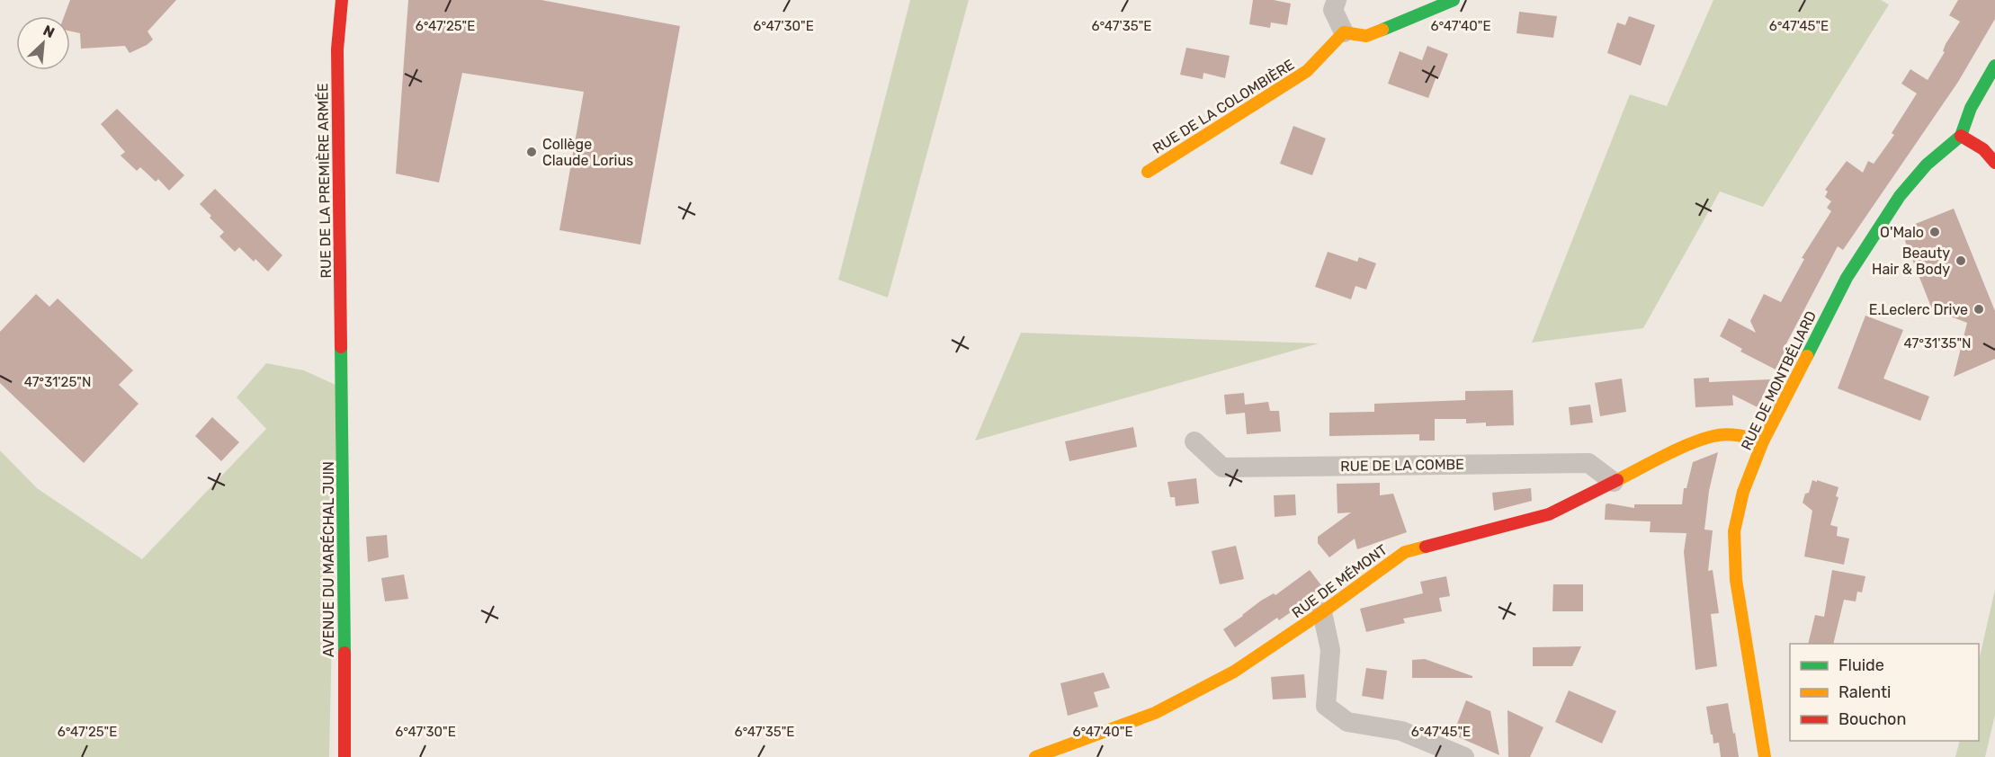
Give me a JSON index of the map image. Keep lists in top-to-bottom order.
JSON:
{
  "streets": {
    "street": [
      "RUE DE LA COLOMBIÈRE",
      "RUE DE LA PREMIÈRE ARMÉE",
      "RUE DE MONTBÉLIARD",
      "RUE DE LA COMBE",
      "AVENUE DU MARÉCHAL JUIN",
      "RUE DE MÉMONT"
    ]
  },
  "crossings": [
    ["RUE DE LA PREMIÈRE ARMÉE", "AVENUE DU MARÉCHAL JUIN"],
    ["RUE DE MONTBÉLIARD", "RUE DE MÉMONT"],
    ["RUE DE LA COMBE", "RUE DE MÉMONT"]
  ],
  "places": [
    "Collège Claude Lorius",
    "O'Malo",
    "Beauty Hair & Body",
    "E.Leclerc Drive"
  ],
  "legend": ["Fluide", "Ralenti", "Bouchon"],
  "north": "top right",
  "coordinates": [
    "6°47'35\"E",
    "6°47'25\"E",
    "6°47'30\"E",
    "6°47'40\"E",
    "6°47'45\"E",
    "47°31'35\"N",
    "47°31'25\"N"
  ]
}
